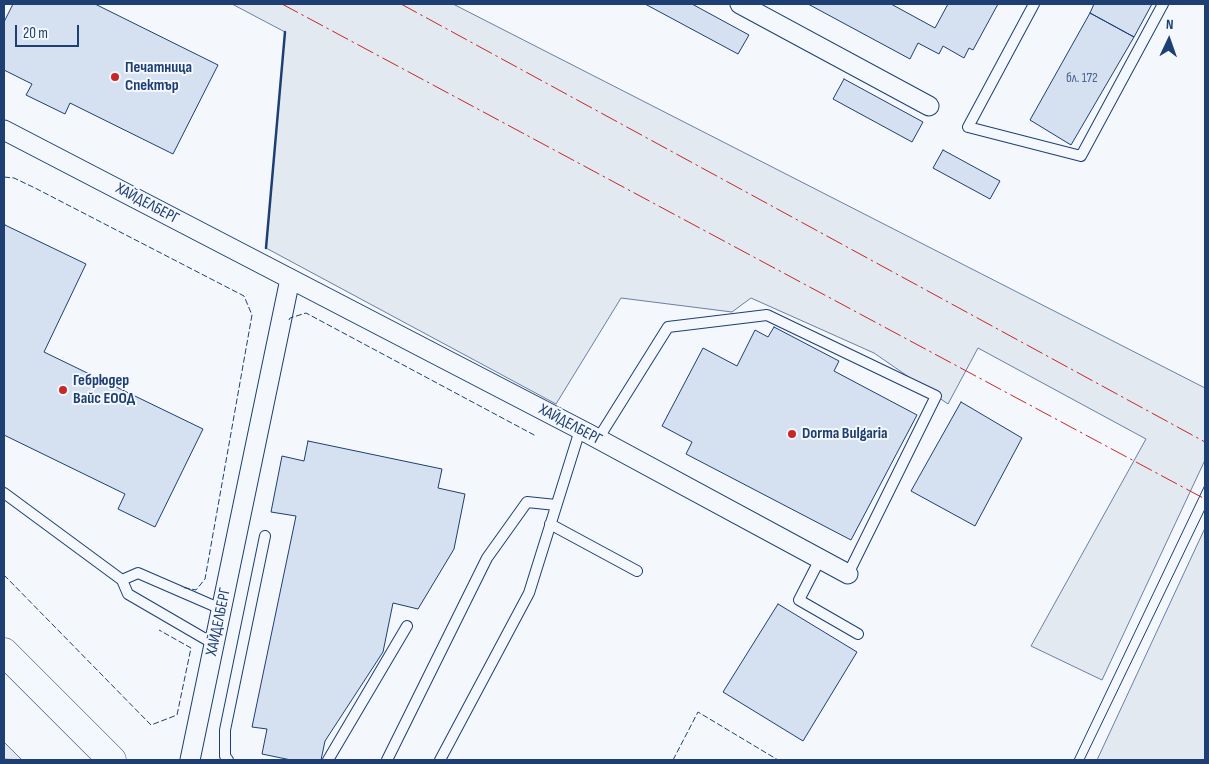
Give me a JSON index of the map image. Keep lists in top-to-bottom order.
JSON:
{
  "streets": {
    "street": ["ХАЙДЕЛБЕРГ"]
  },
  "places": ["Печатница Спектър", "Гебрюдер Вайс ЕООД", "Dorma Bulgaria"],
  "house_numbers": ["бл. 172"],
  "scale_bar": "20 m",
  "north": "top"
}
